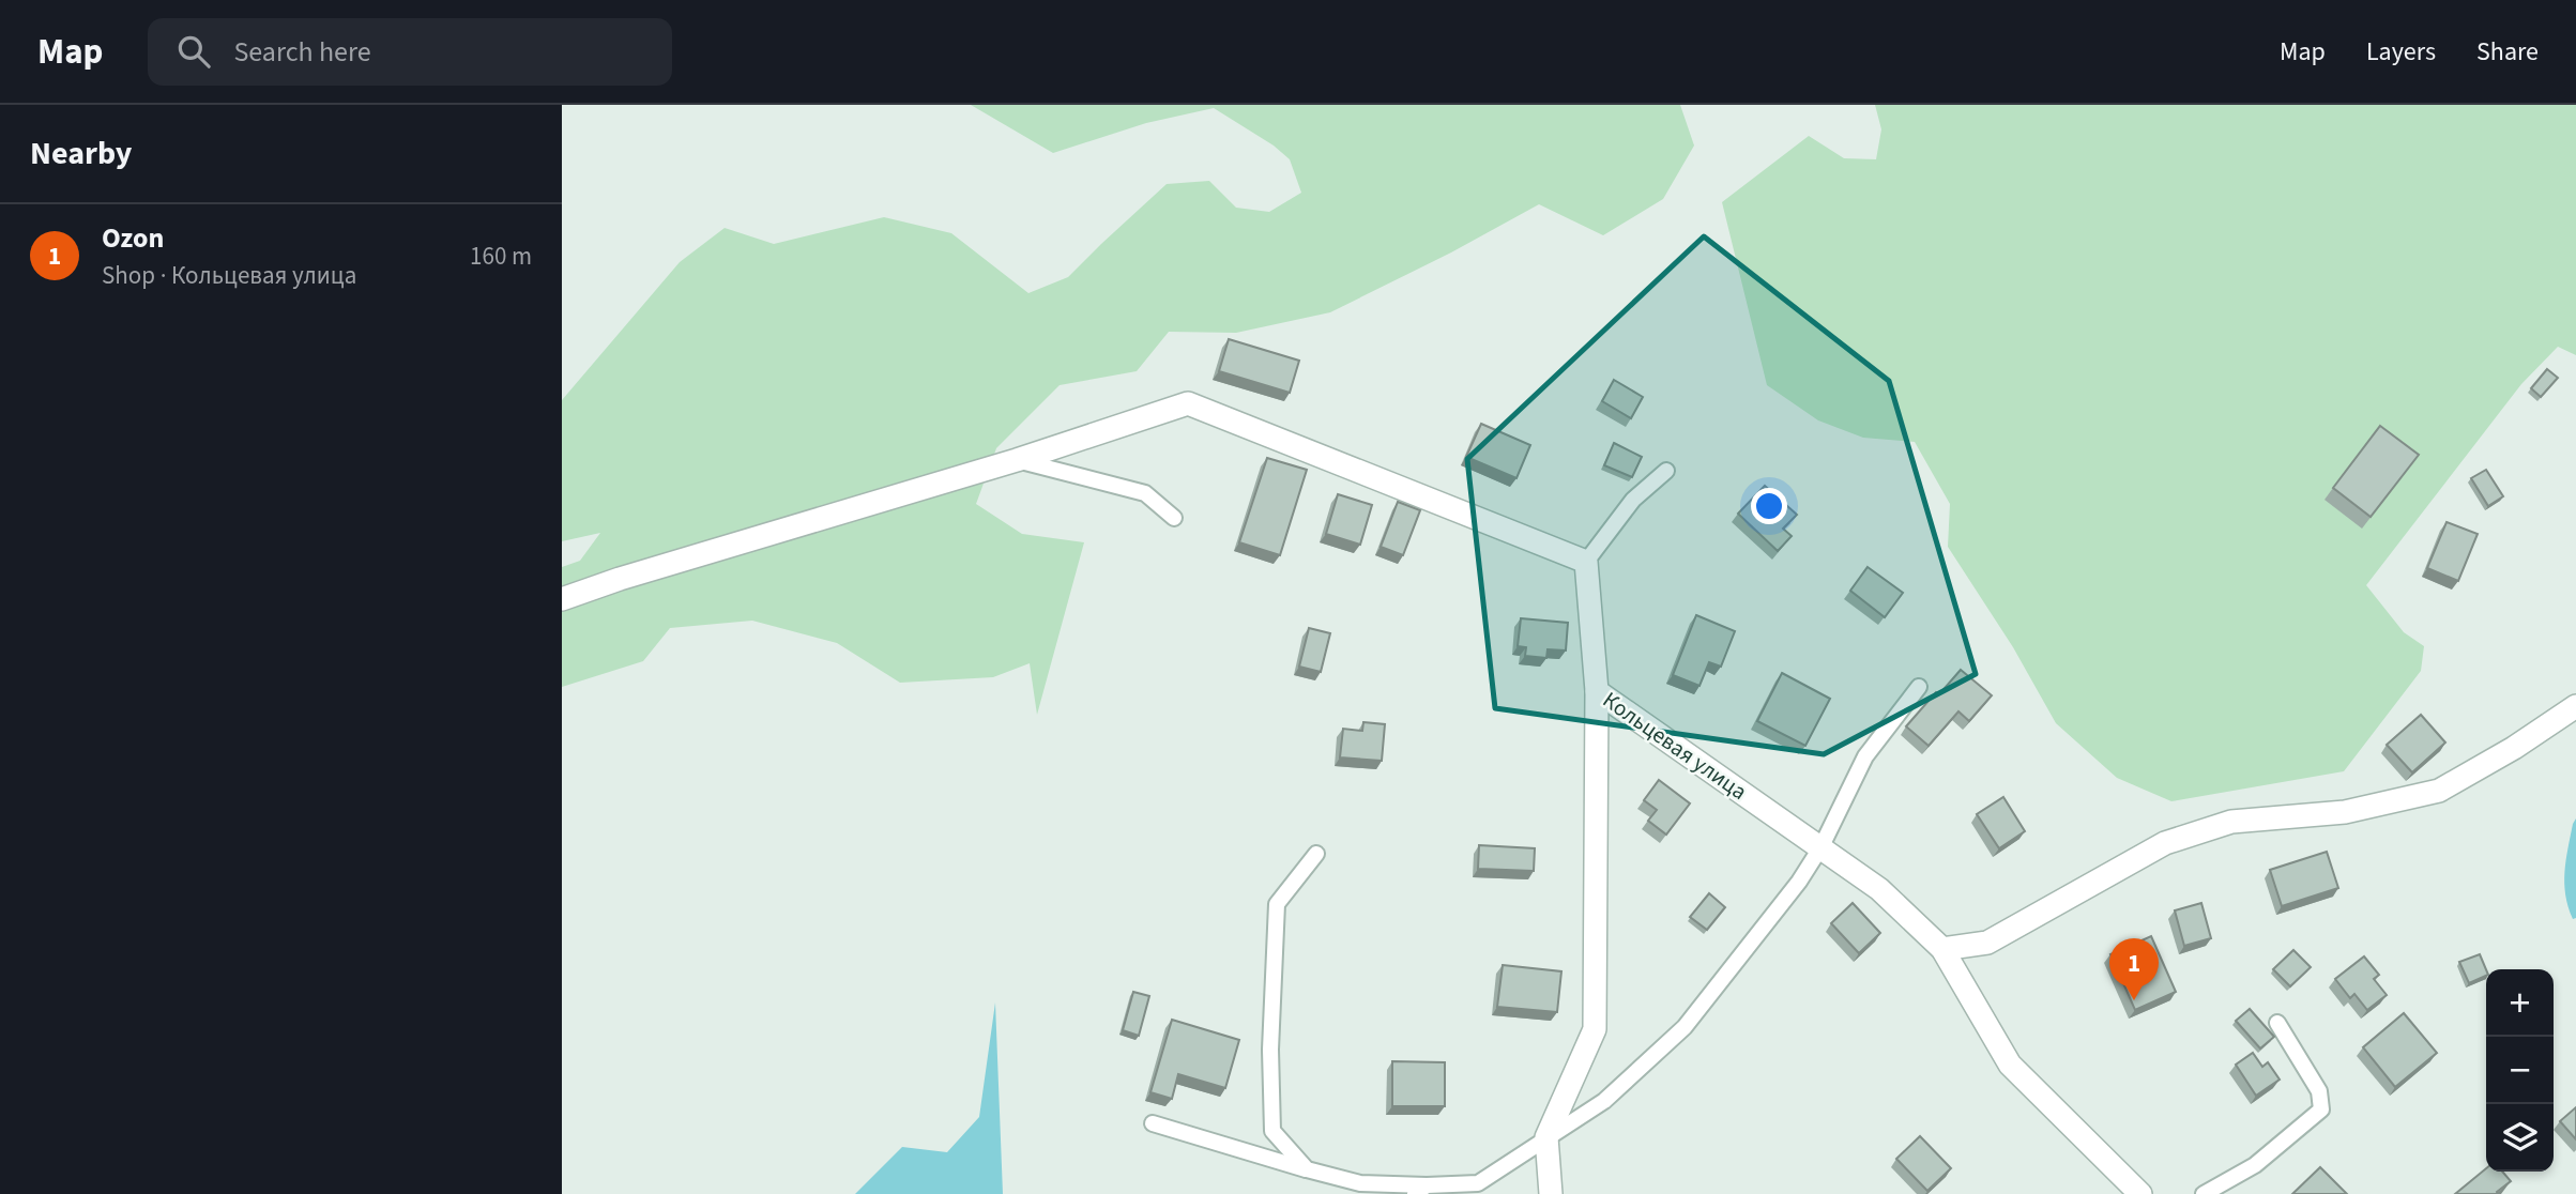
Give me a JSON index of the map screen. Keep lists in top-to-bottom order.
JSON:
{
  "streets": {
    "street": ["Кольцевая улица"]
  },
  "page": {
    "header": "Map",
    "search": "Search here",
    "nav": ["Map", "Layers", "Share"],
    "heading": "Nearby",
    "list": [
      {
        "mark": "1",
        "name": "Ozon",
        "note": "Shop · Кольцевая улица",
        "value": "160 m"
      }
    ],
    "pins": "1",
    "map_buttons": ["+", "−"]
  }
}
